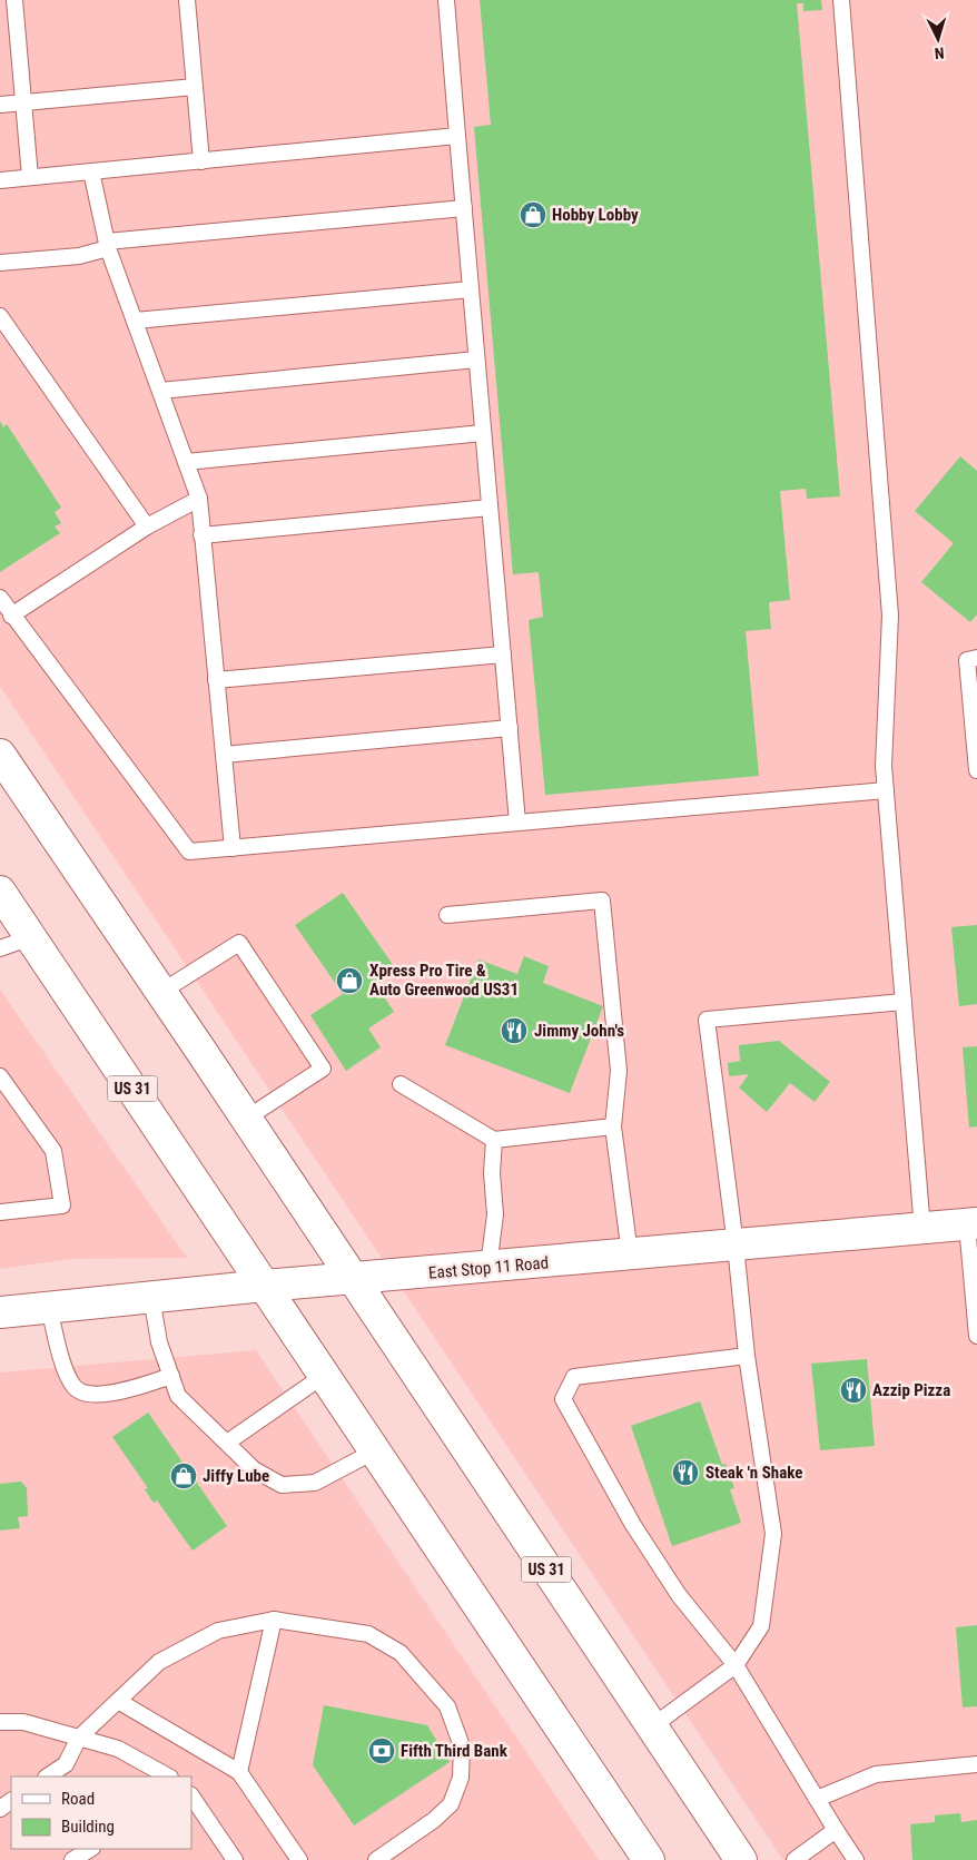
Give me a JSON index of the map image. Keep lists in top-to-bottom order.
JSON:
{
  "streets": {
    "main road": ["US 31", "East Stop 11 Road"]
  },
  "crossings": [
    ["US 31", "East Stop 11 Road"]
  ],
  "places": {
    "shop": ["Hobby Lobby", "Xpress Pro Tire & Auto Greenwood US31", "Jiffy Lube"],
    "restaurant": ["Jimmy John's", "Azzip Pizza", "Steak 'n Shake"],
    "bank": ["Fifth Third Bank"]
  },
  "legend": ["Road", "Building"],
  "north": "bottom"
}
